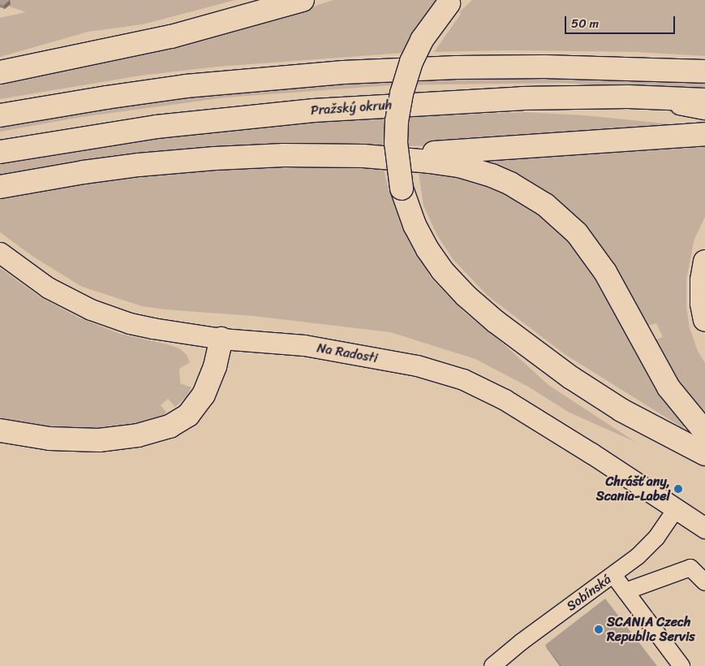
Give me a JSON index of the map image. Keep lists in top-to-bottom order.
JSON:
{
  "streets": {
    "highway": ["Pražský okruh"],
    "main road": ["Na Radosti"],
    "street": ["Sobínská"]
  },
  "crossings": [
    ["Na Radosti", "Sobínská"]
  ],
  "places": ["Chrášťany, Scania-Label", "SCANIA Czech Republic Servis"],
  "scale_bar": "50 m"
}
